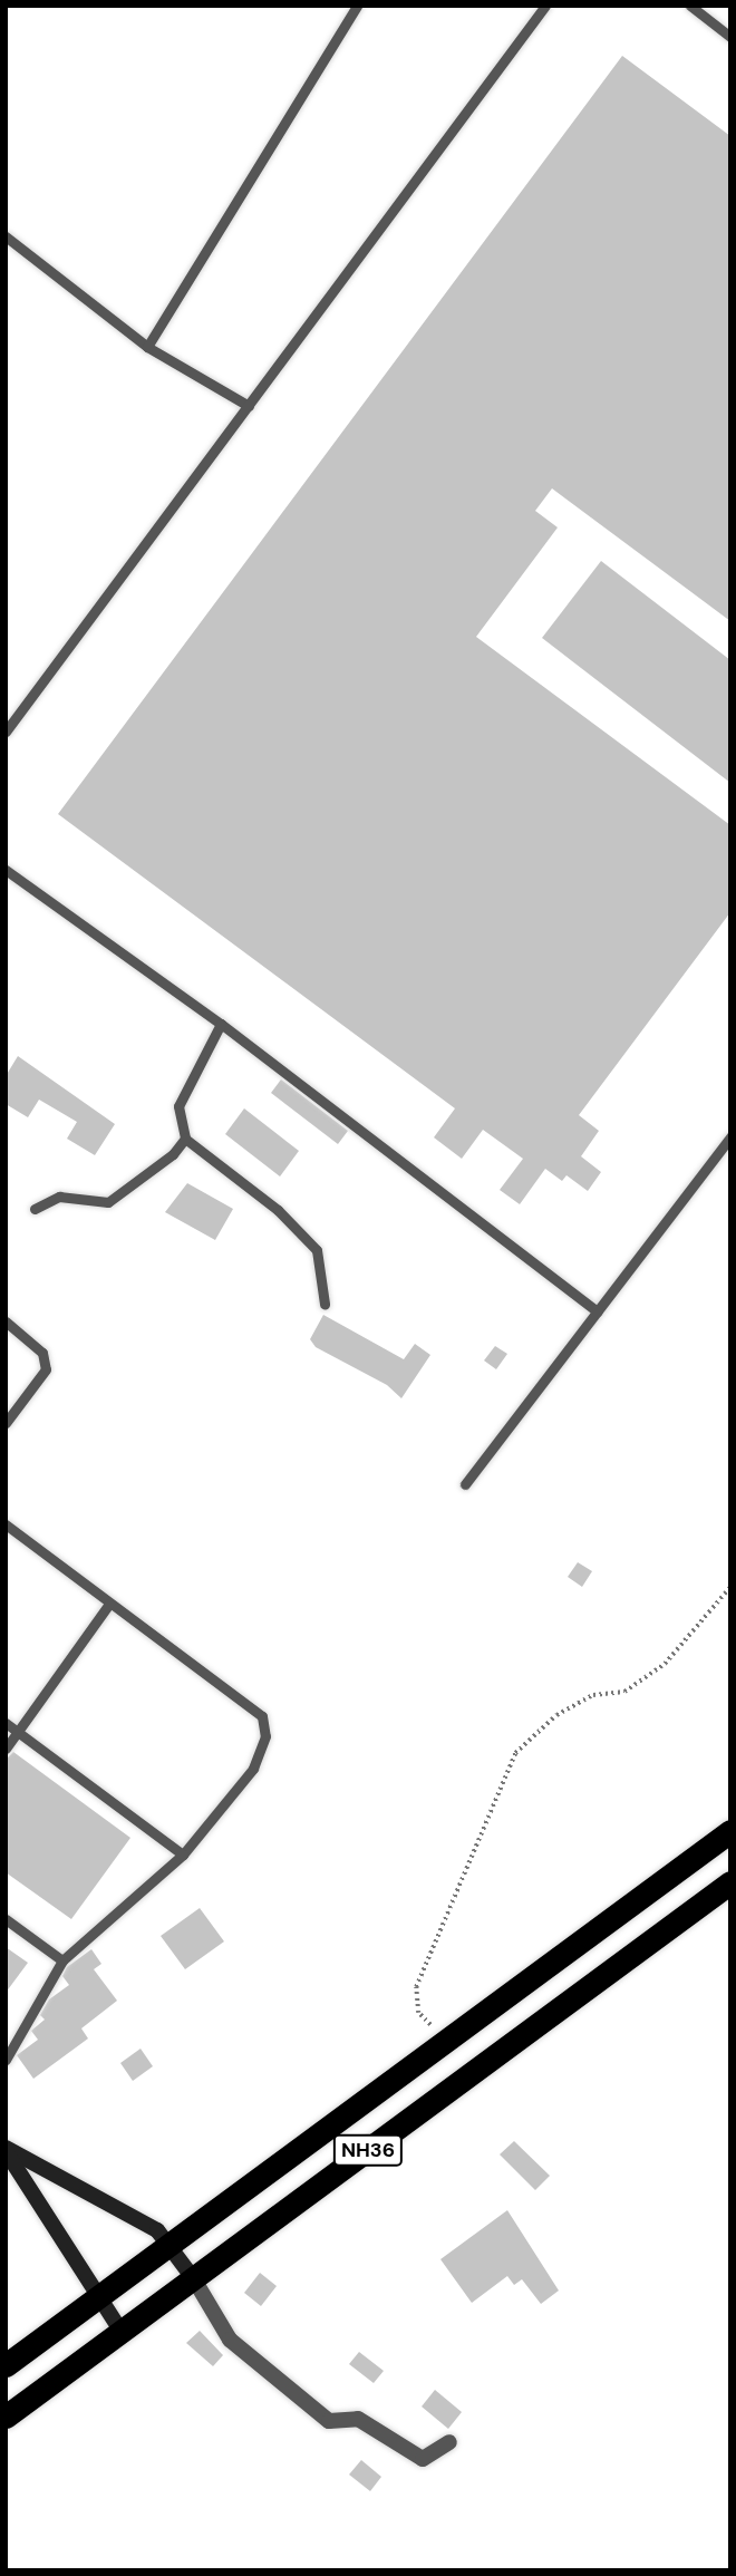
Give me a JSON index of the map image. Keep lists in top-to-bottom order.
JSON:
{
  "streets": {
    "highway": ["NH36"]
  }
}
